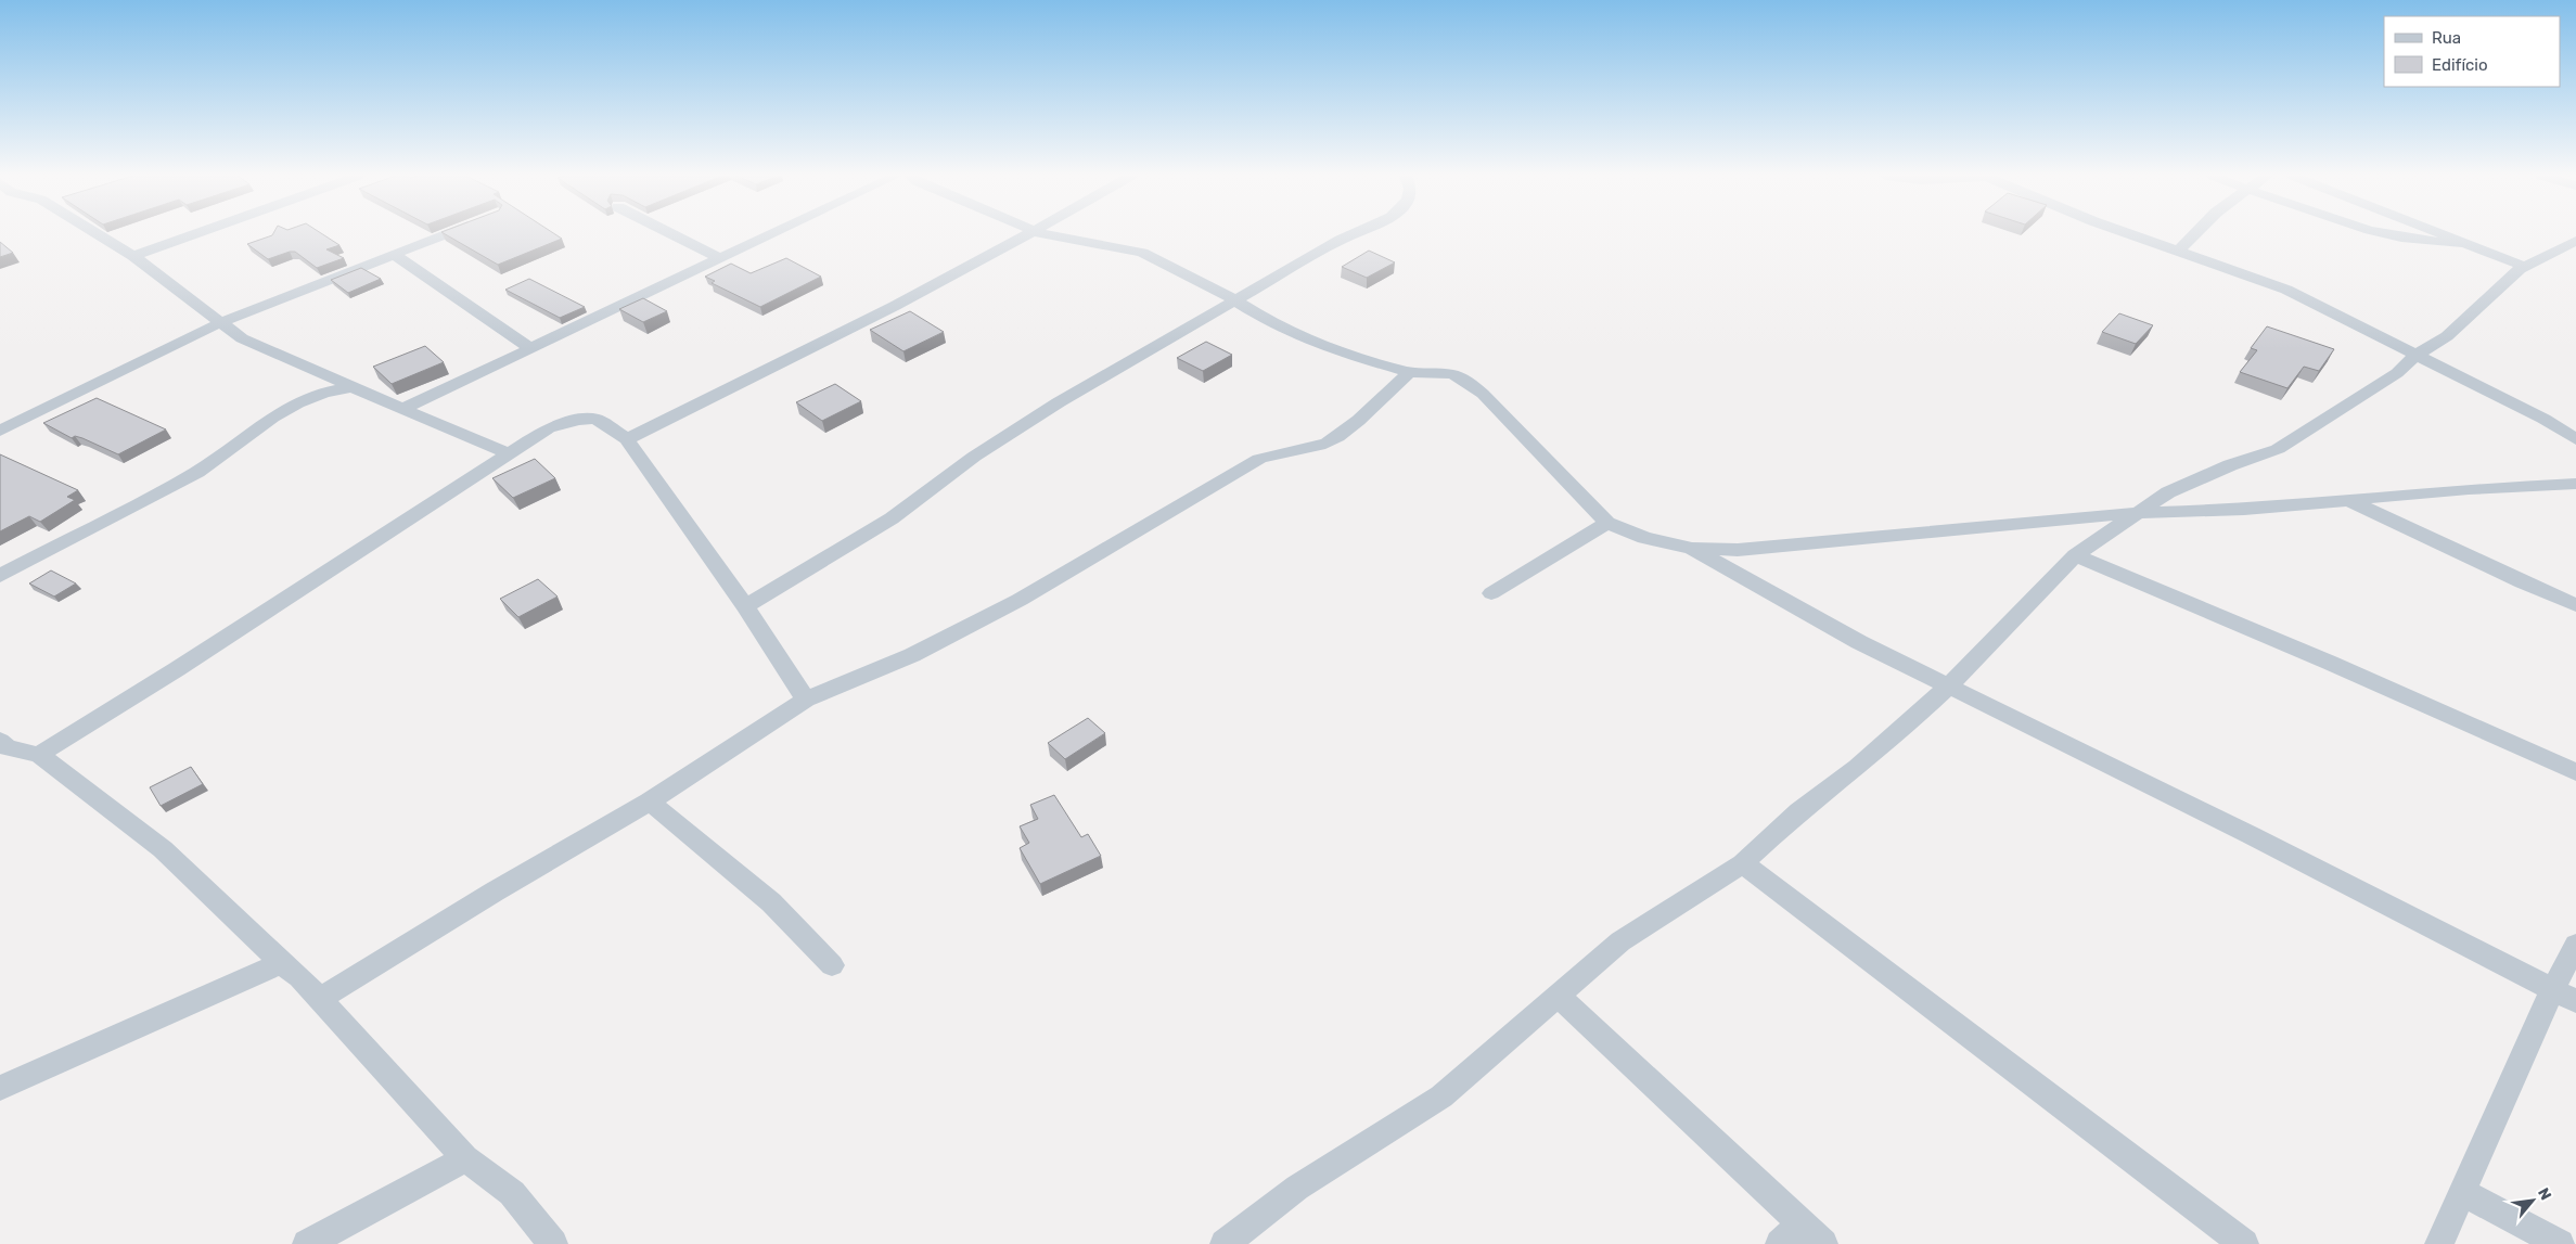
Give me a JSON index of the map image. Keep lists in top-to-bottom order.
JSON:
{
  "legend": ["Rua", "Edifício"],
  "north": "top right"
}
